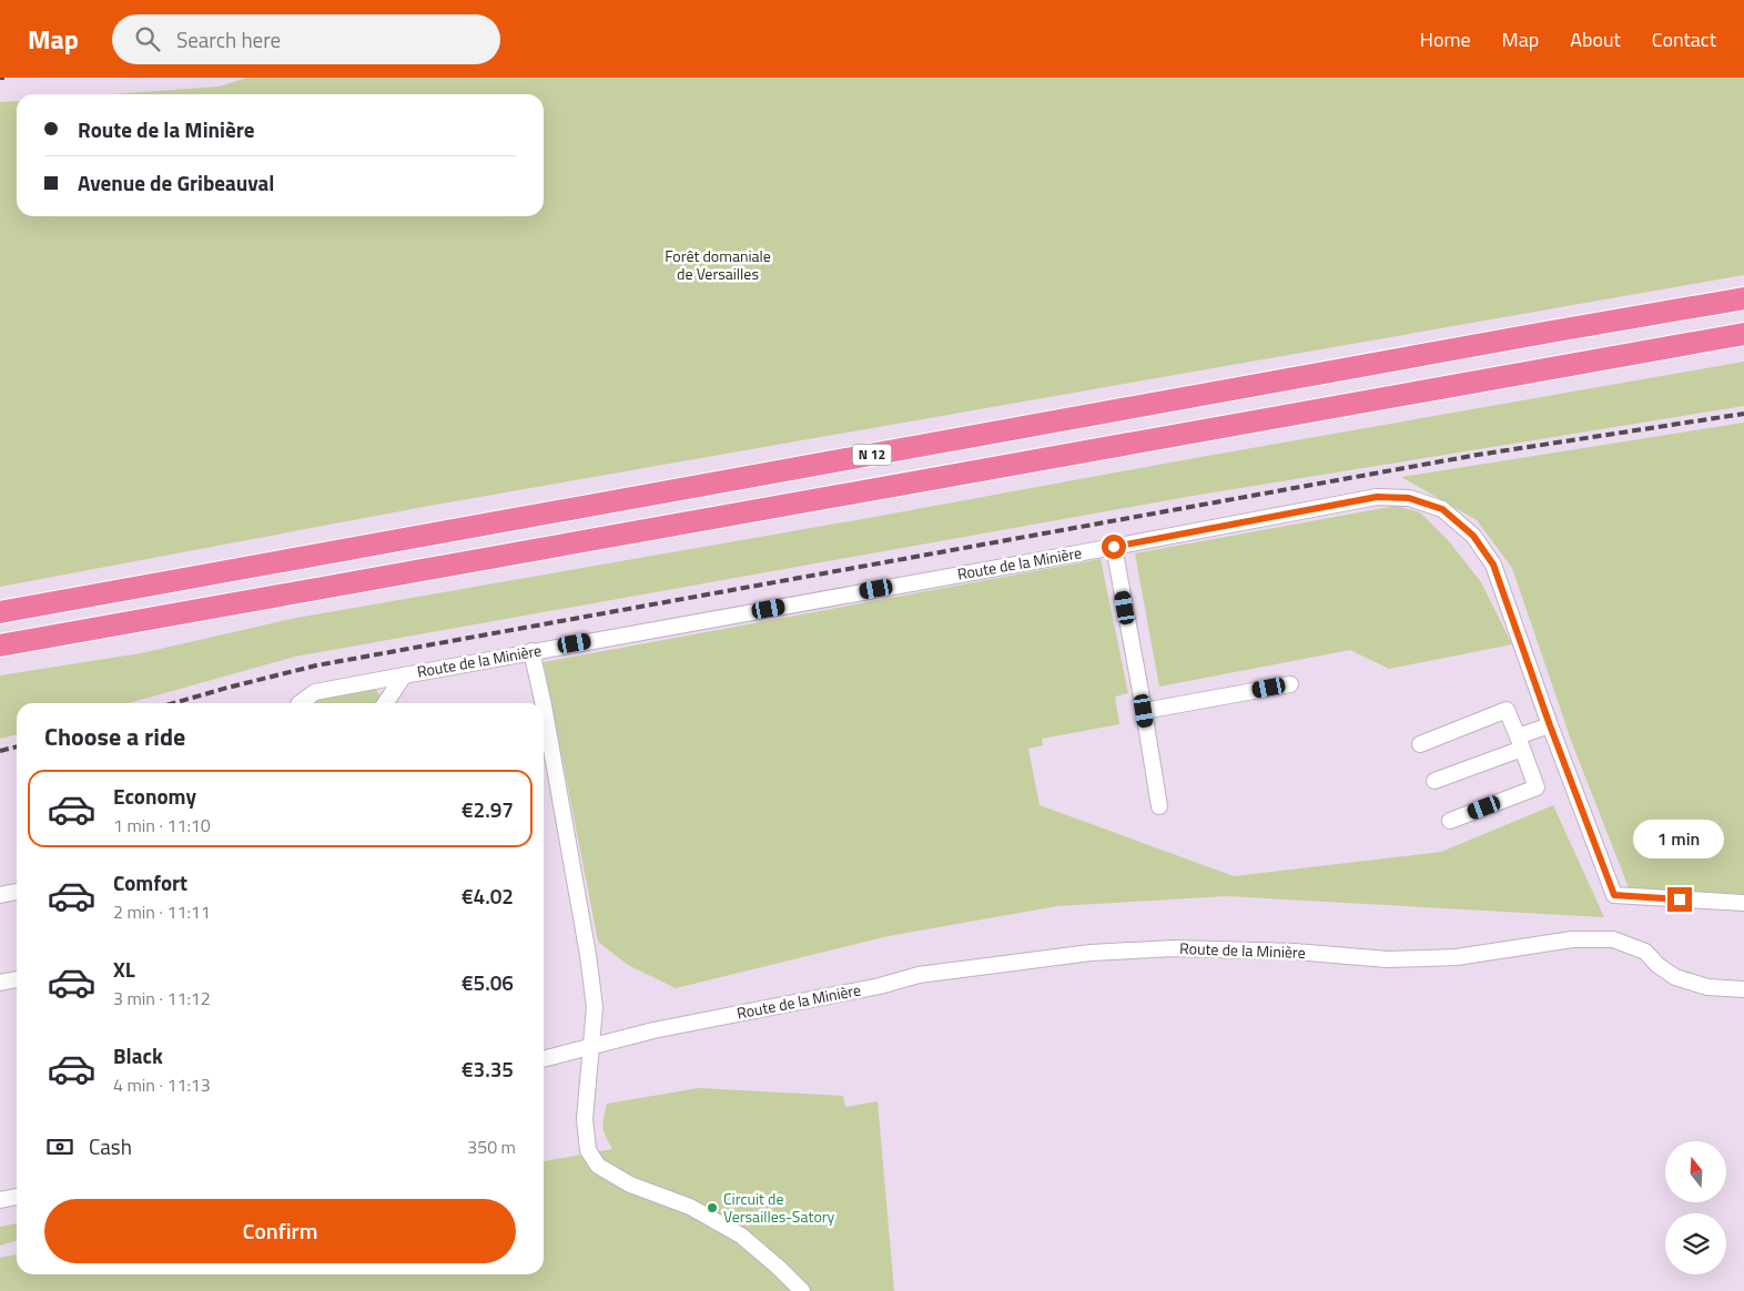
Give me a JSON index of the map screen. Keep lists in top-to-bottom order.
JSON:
{
  "streets": {
    "highway": ["N 12"],
    "lane": ["Route de la Minière"]
  },
  "parks": ["Forêt domaniale de Versailles"],
  "places": ["Circuit de Versailles-Satory"],
  "north": "top",
  "page": {
    "header": "Map",
    "search": "Search here",
    "nav": [
      "Home",
      "Map",
      "About",
      "Contact"
    ],
    "banner": ["Route de la Minière", "Avenue de Gribeauval"],
    "heading": "Choose a ride",
    "list": [
      {
        "name": "Economy",
        "note": "1 min · 11:10",
        "value": "€2.97"
      },
      {
        "name": "Comfort",
        "note": "2 min · 11:11",
        "value": "€4.02"
      },
      {
        "name": "XL",
        "note": "3 min · 11:12",
        "value": "€5.06"
      },
      {
        "name": "Black",
        "note": "4 min · 11:13",
        "value": "€3.35"
      }
    ],
    "bubble": "1 min",
    "pay": ["Cash", "350 m"],
    "buttons": "Confirm"
  }
}
